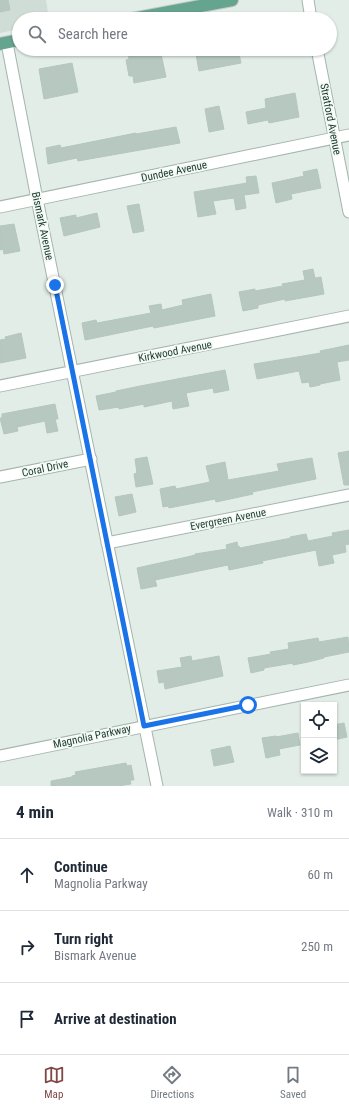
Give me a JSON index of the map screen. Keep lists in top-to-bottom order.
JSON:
{
  "streets": {
    "street": [
      "Stratford Avenue",
      "Dundee Avenue",
      "Bismark Avenue",
      "Kirkwood Avenue",
      "Coral Drive",
      "Evergreen Avenue",
      "Magnolia Parkway"
    ]
  },
  "crossings": [
    ["Stratford Avenue", "Dundee Avenue"],
    ["Dundee Avenue", "Bismark Avenue"],
    ["Bismark Avenue", "Kirkwood Avenue"],
    ["Bismark Avenue", "Coral Drive"],
    ["Bismark Avenue", "Evergreen Avenue"],
    ["Bismark Avenue", "Magnolia Parkway"]
  ],
  "page": {
    "search": "Search here",
    "heading": ["4 min", "Walk · 310 m"],
    "list": [
      ["Continue", "Magnolia Parkway", "60 m"],
      ["Turn right", "Bismark Avenue", "250 m"],
      "Arrive at destination"
    ],
    "nav": ["Map", "Directions", "Saved"]
  }
}
